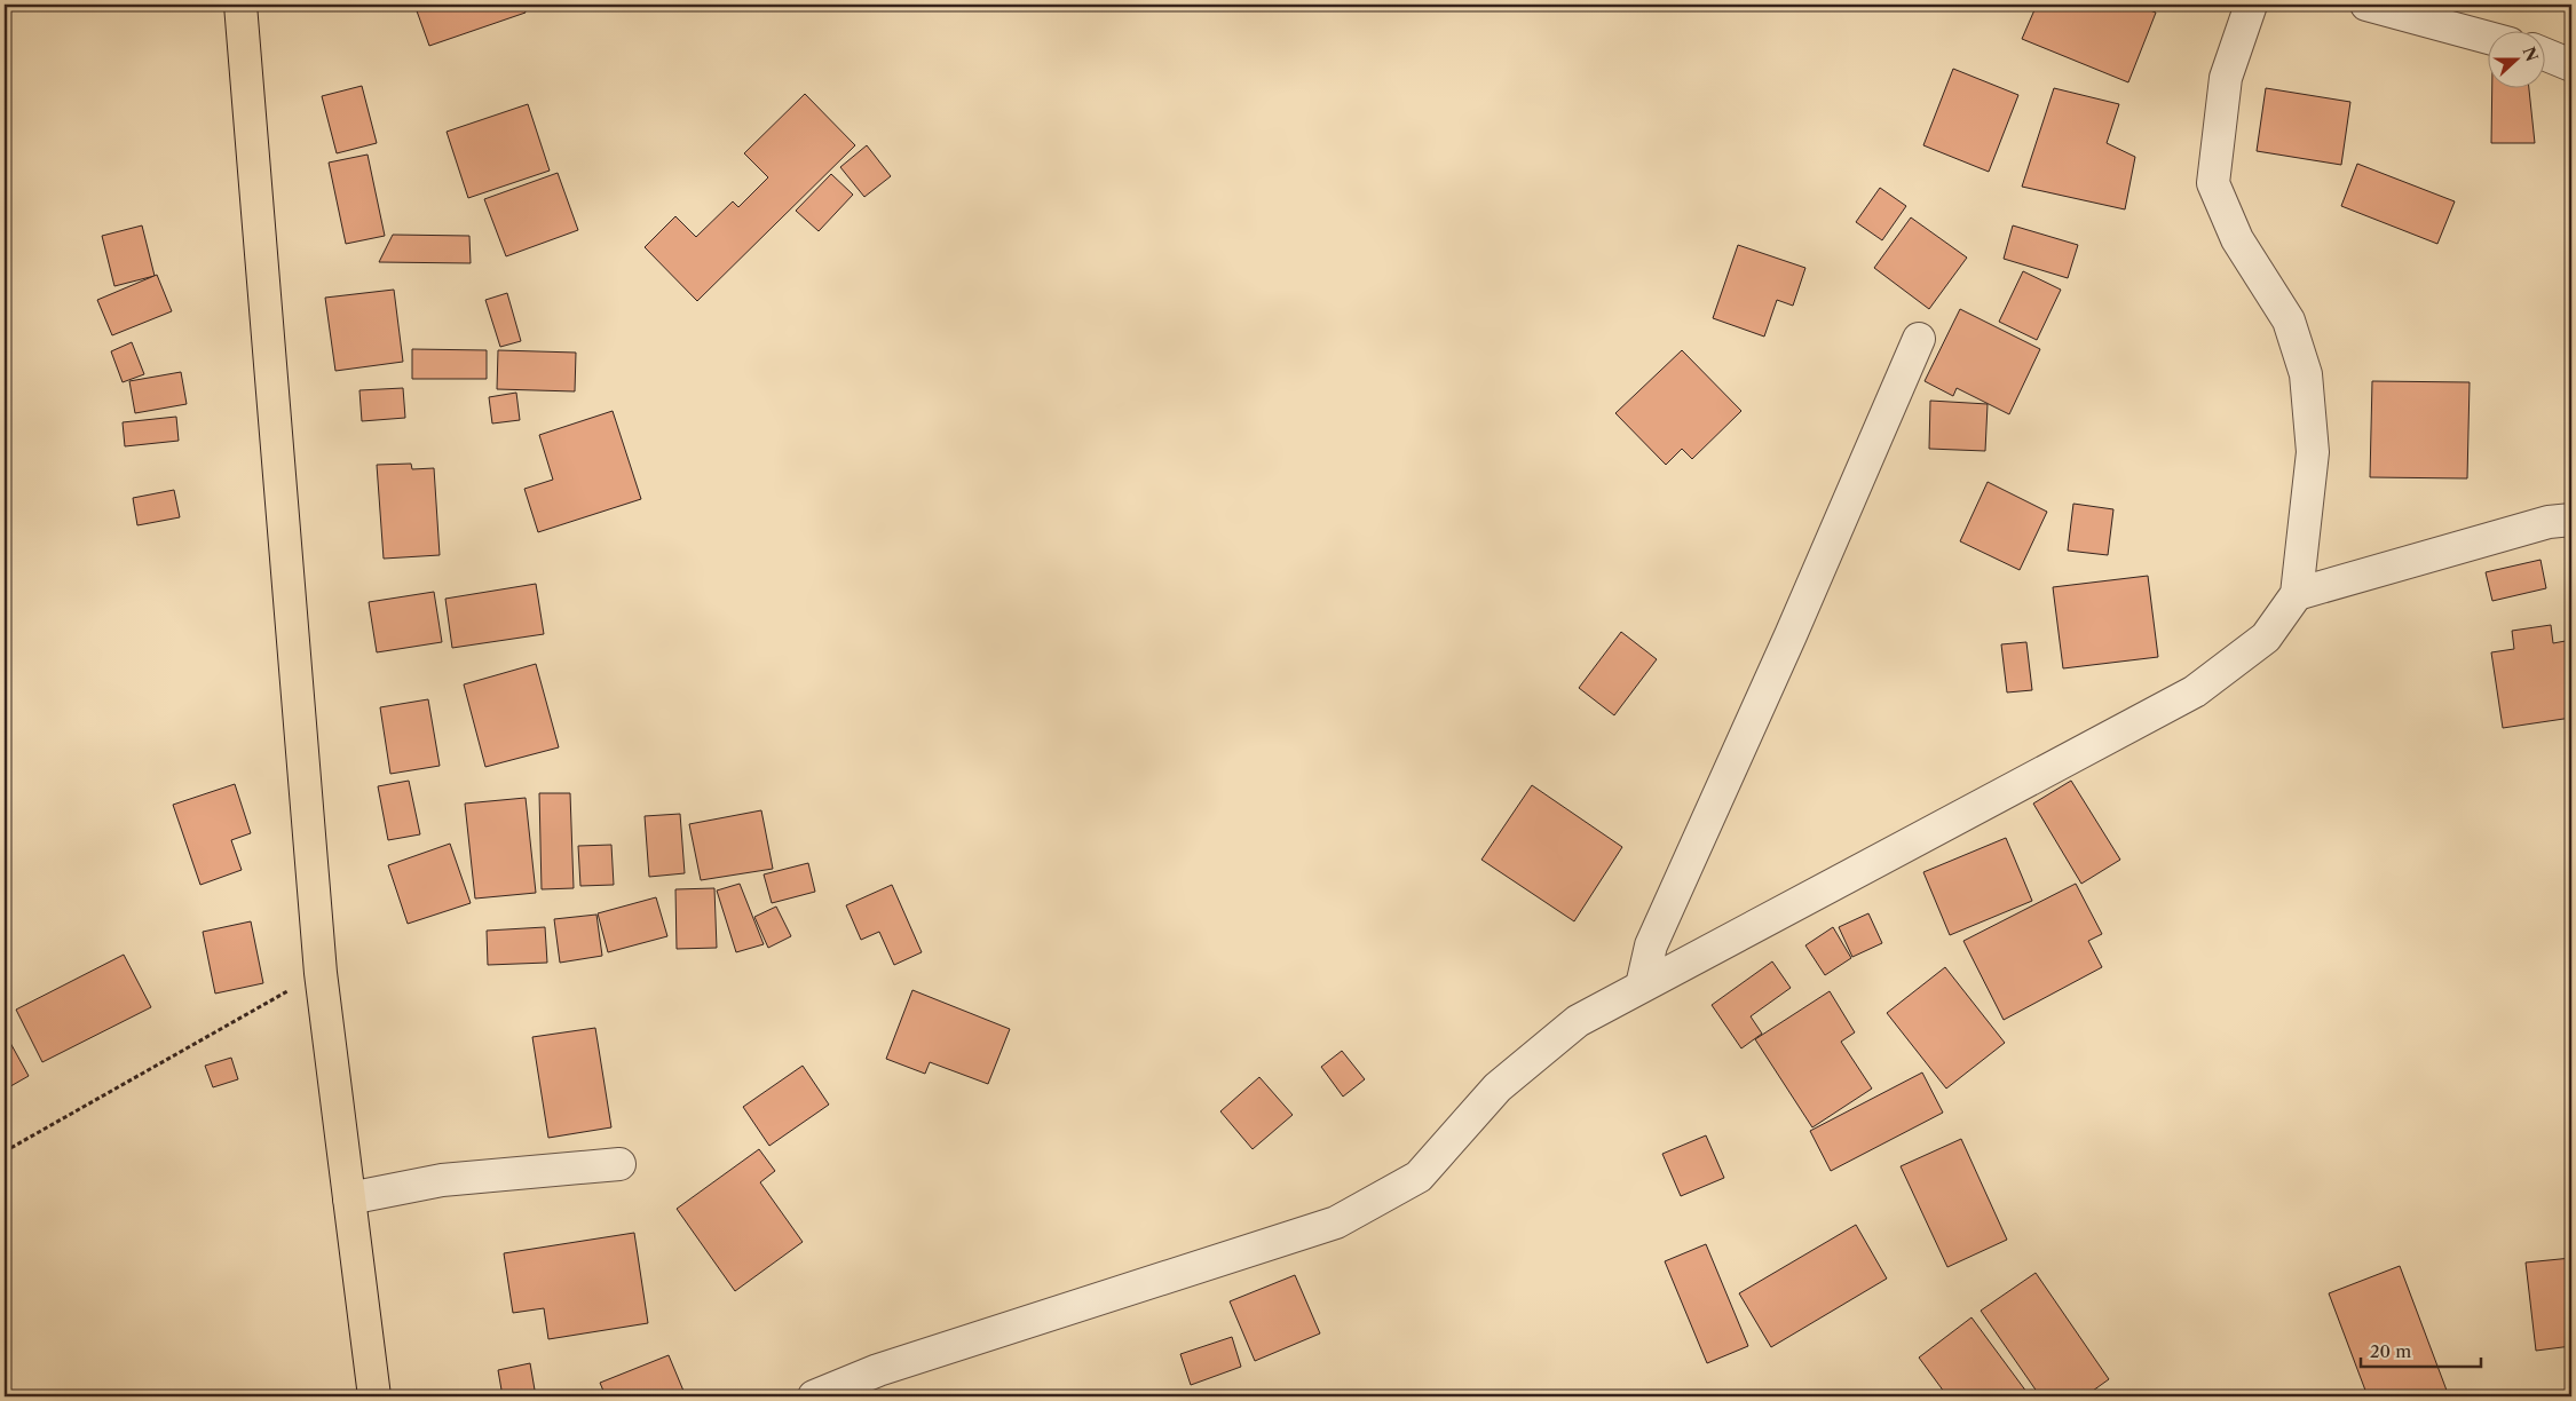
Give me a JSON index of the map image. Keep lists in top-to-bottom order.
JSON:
{
  "scale_bar": "20 m",
  "north": "right"
}
